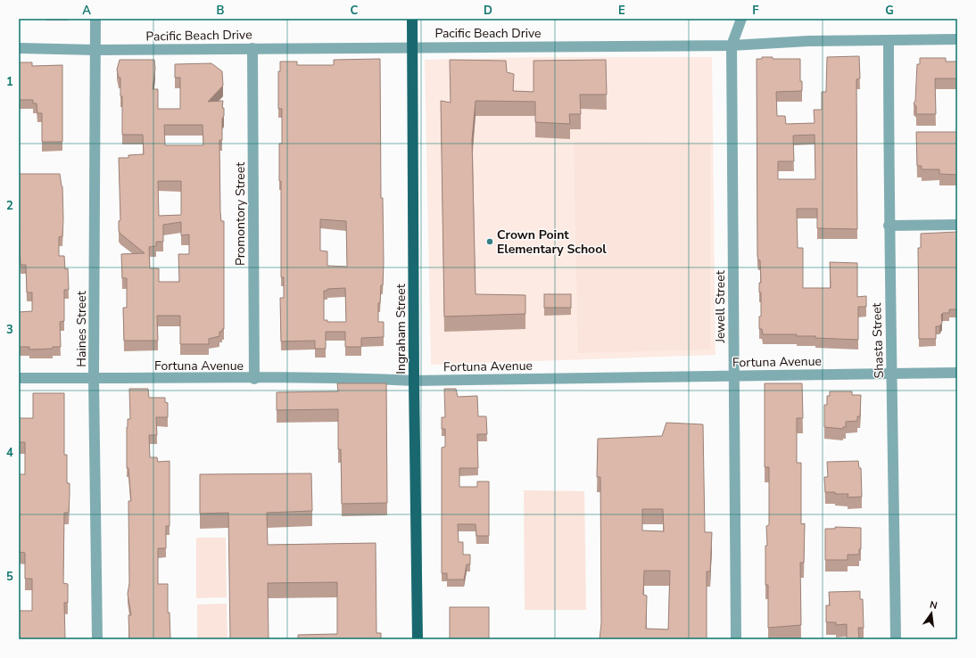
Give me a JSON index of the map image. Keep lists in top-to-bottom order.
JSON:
{
  "streets": {
    "main road": ["Ingraham Street"],
    "street": [
      "Pacific Beach Drive",
      "Promontory Street",
      "Jewell Street",
      "Haines Street",
      "Shasta Street",
      "Fortuna Avenue"
    ]
  },
  "crossings": [
    ["Pacific Beach Drive", "Promontory Street"],
    ["Pacific Beach Drive", "Jewell Street"],
    ["Pacific Beach Drive", "Haines Street"],
    ["Pacific Beach Drive", "Ingraham Street"],
    ["Pacific Beach Drive", "Shasta Street"],
    ["Promontory Street", "Fortuna Avenue"],
    ["Jewell Street", "Fortuna Avenue"],
    ["Haines Street", "Fortuna Avenue"],
    ["Ingraham Street", "Fortuna Avenue"],
    ["Shasta Street", "Fortuna Avenue"]
  ],
  "places": ["Crown Point Elementary School"],
  "north": "top",
  "grid": {
    "columns": [
      "A",
      "B",
      "C",
      "D",
      "E",
      "F",
      "G"
    ],
    "rows": [
      "1",
      "2",
      "3",
      "4",
      "5"
    ]
  }
}
